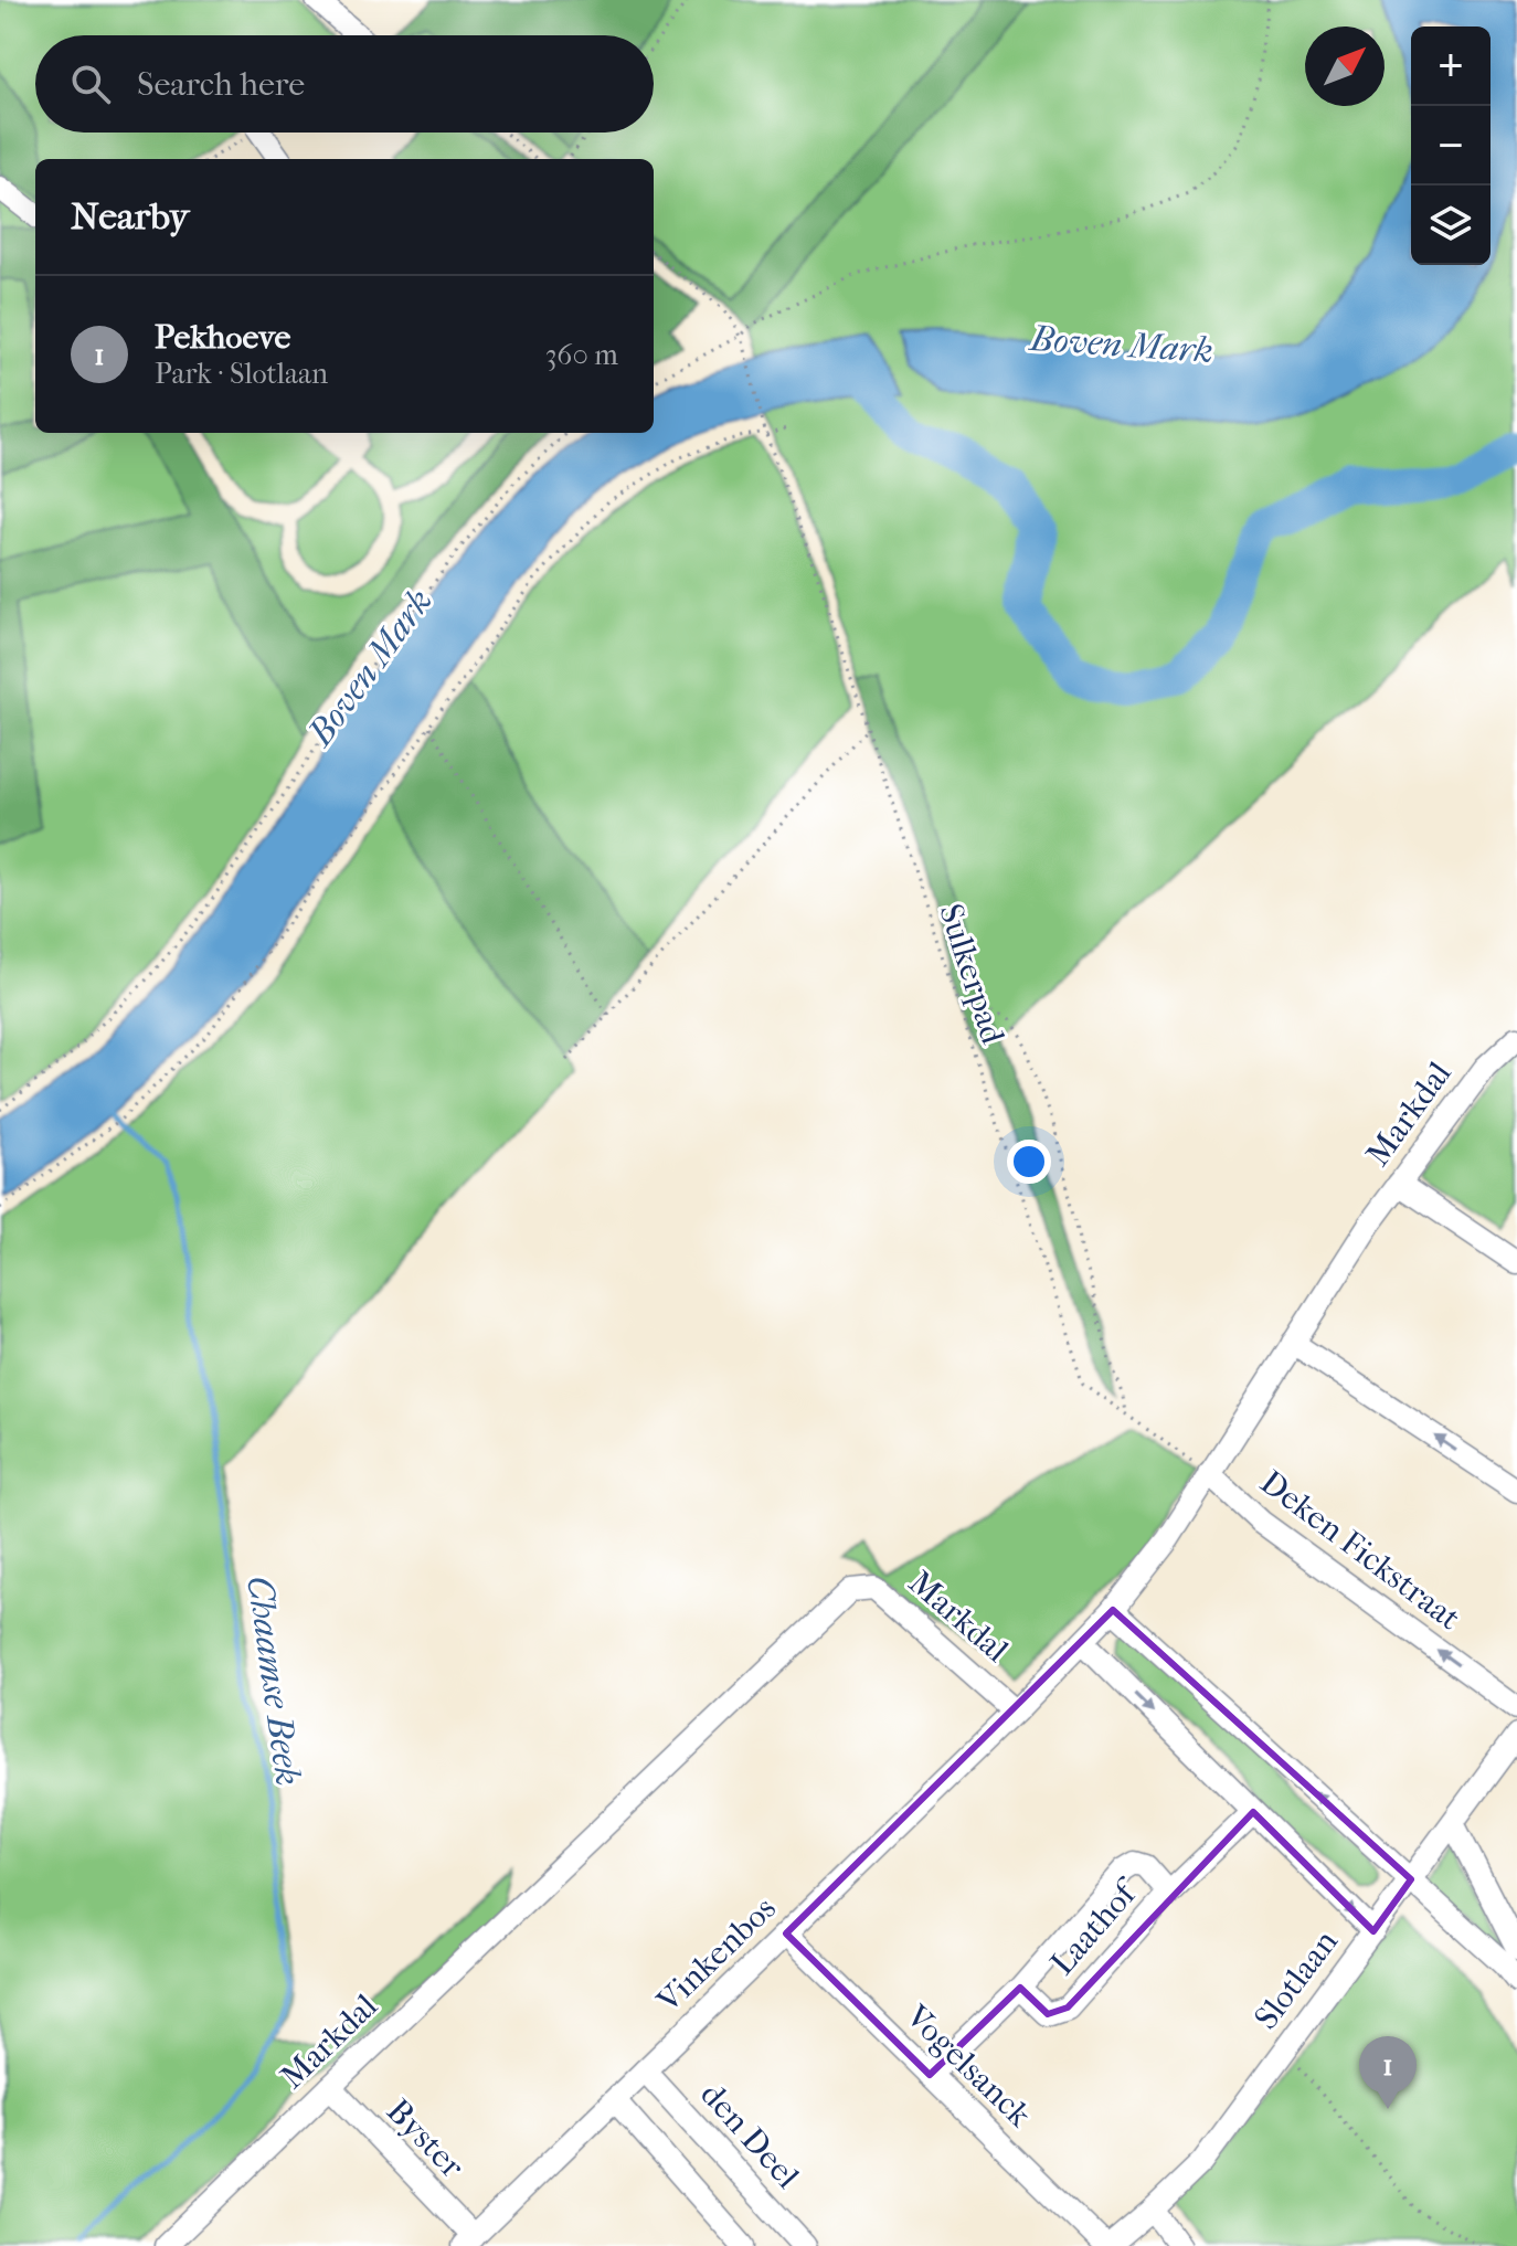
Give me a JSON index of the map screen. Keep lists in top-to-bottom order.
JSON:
{
  "streets": {
    "street": [
      "Markdal",
      "Deken Fickstraat",
      "Laathof",
      "Vinkenbos",
      "Slotlaan",
      "Vogelsanck",
      "den Deel",
      "Byster"
    ],
    "path": ["Sulkerpad"]
  },
  "crossings": [
    ["Sulkerpad", "Markdal"],
    ["Sulkerpad", "Deken Fickstraat"],
    ["Markdal", "Deken Fickstraat"],
    ["Markdal", "Vinkenbos"],
    ["Markdal", "Byster"],
    ["Laathof", "Vogelsanck"],
    ["Vinkenbos", "Vogelsanck"],
    ["Vinkenbos", "den Deel"],
    ["Vinkenbos", "Byster"],
    ["Slotlaan", "Vogelsanck"]
  ],
  "water": ["Boven Mark", "Chaamse Beek"],
  "north": "top right",
  "page": {
    "map_buttons": ["+", "−"],
    "search": "Search here",
    "heading": "Nearby",
    "list": [
      {
        "mark": "1",
        "name": "Pekhoeve",
        "note": "Park · Slotlaan",
        "value": "360 m"
      }
    ],
    "pins": "1"
  }
}
